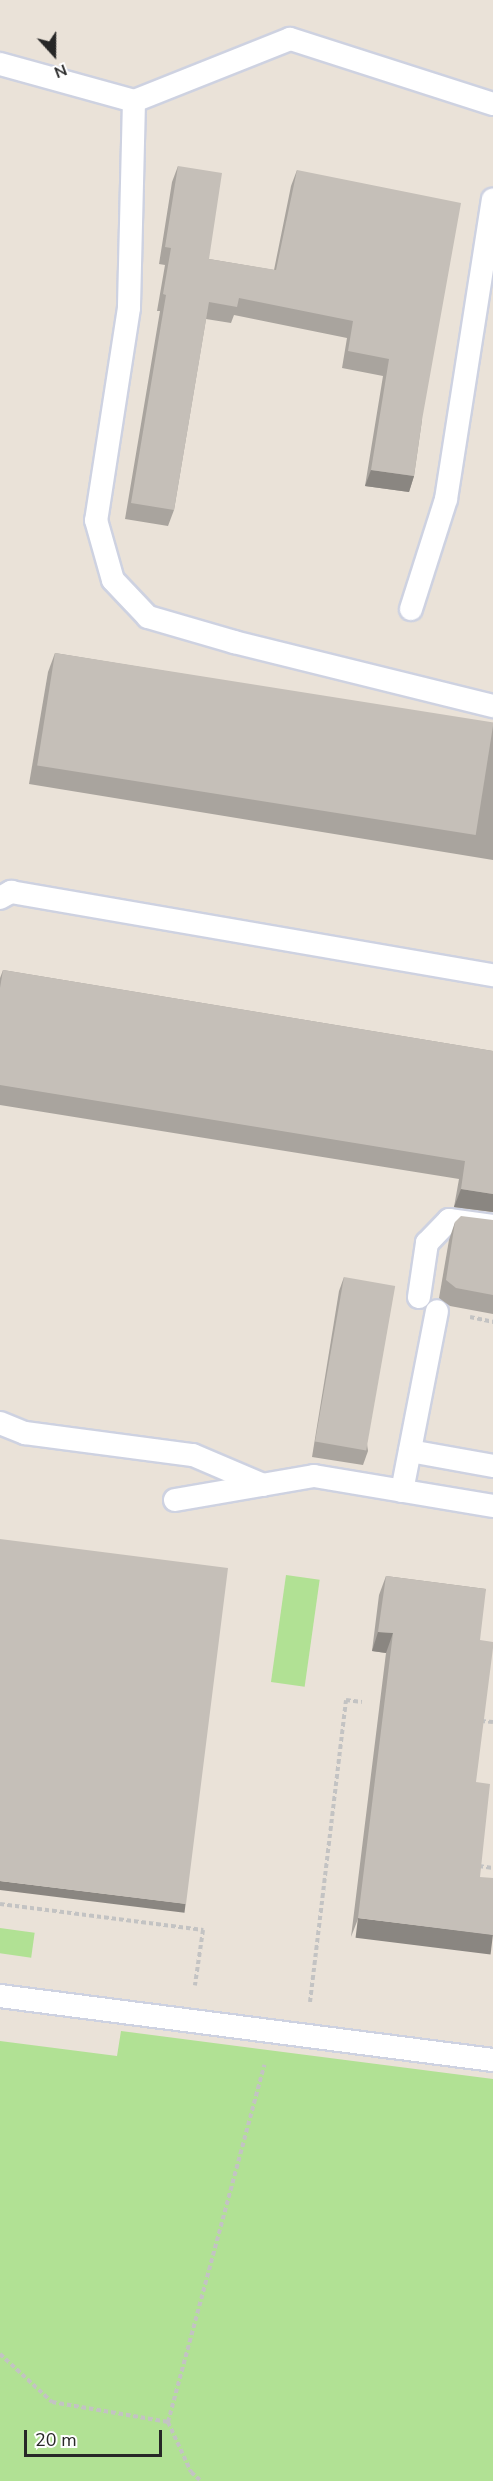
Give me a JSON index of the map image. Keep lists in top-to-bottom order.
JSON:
{
  "scale_bar": "20 m",
  "north": "bottom"
}
